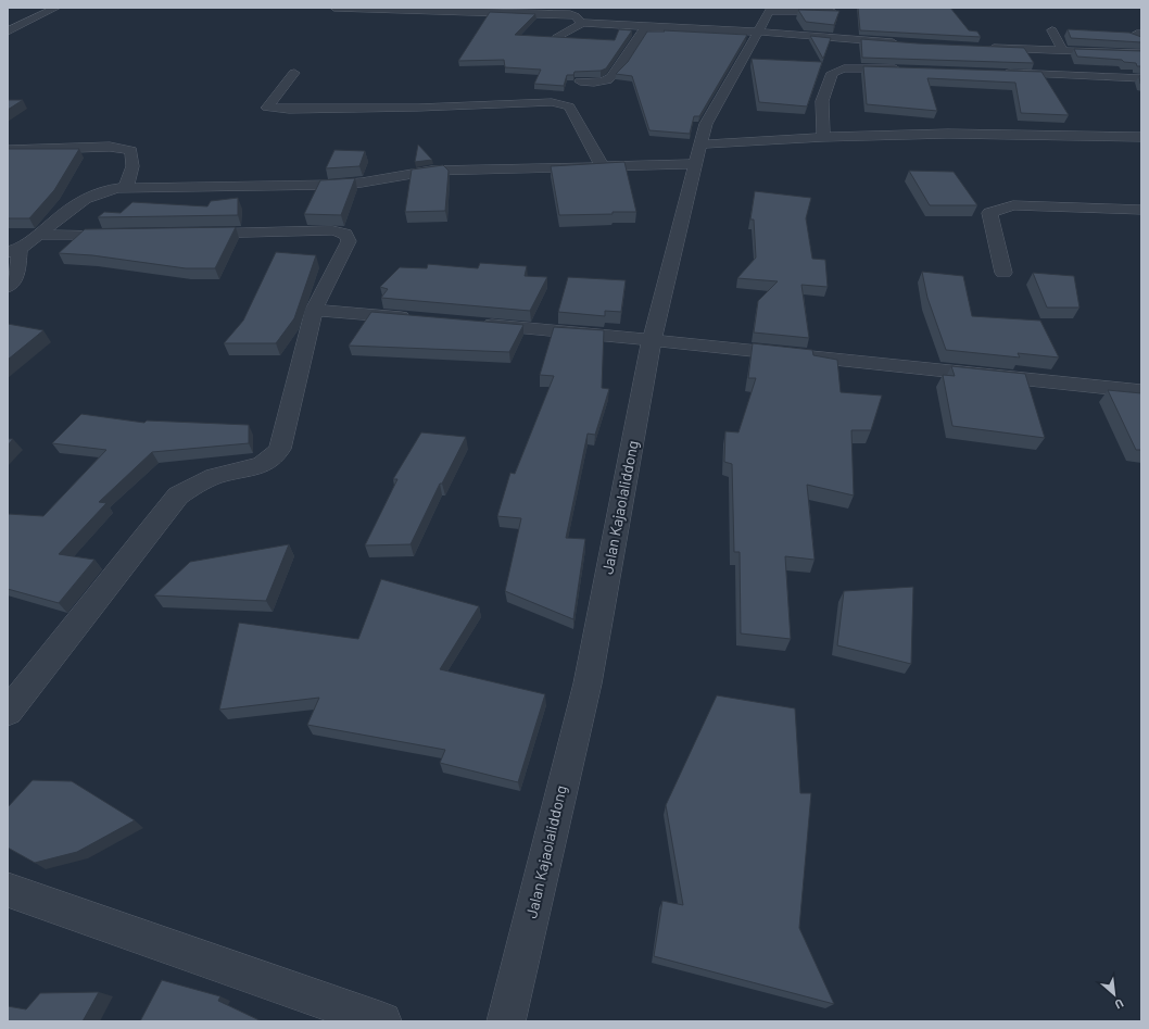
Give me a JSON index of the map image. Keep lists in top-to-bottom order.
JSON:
{
  "streets": {
    "street": ["Jalan Kajaolaliddong"]
  },
  "north": "bottom right"
}
